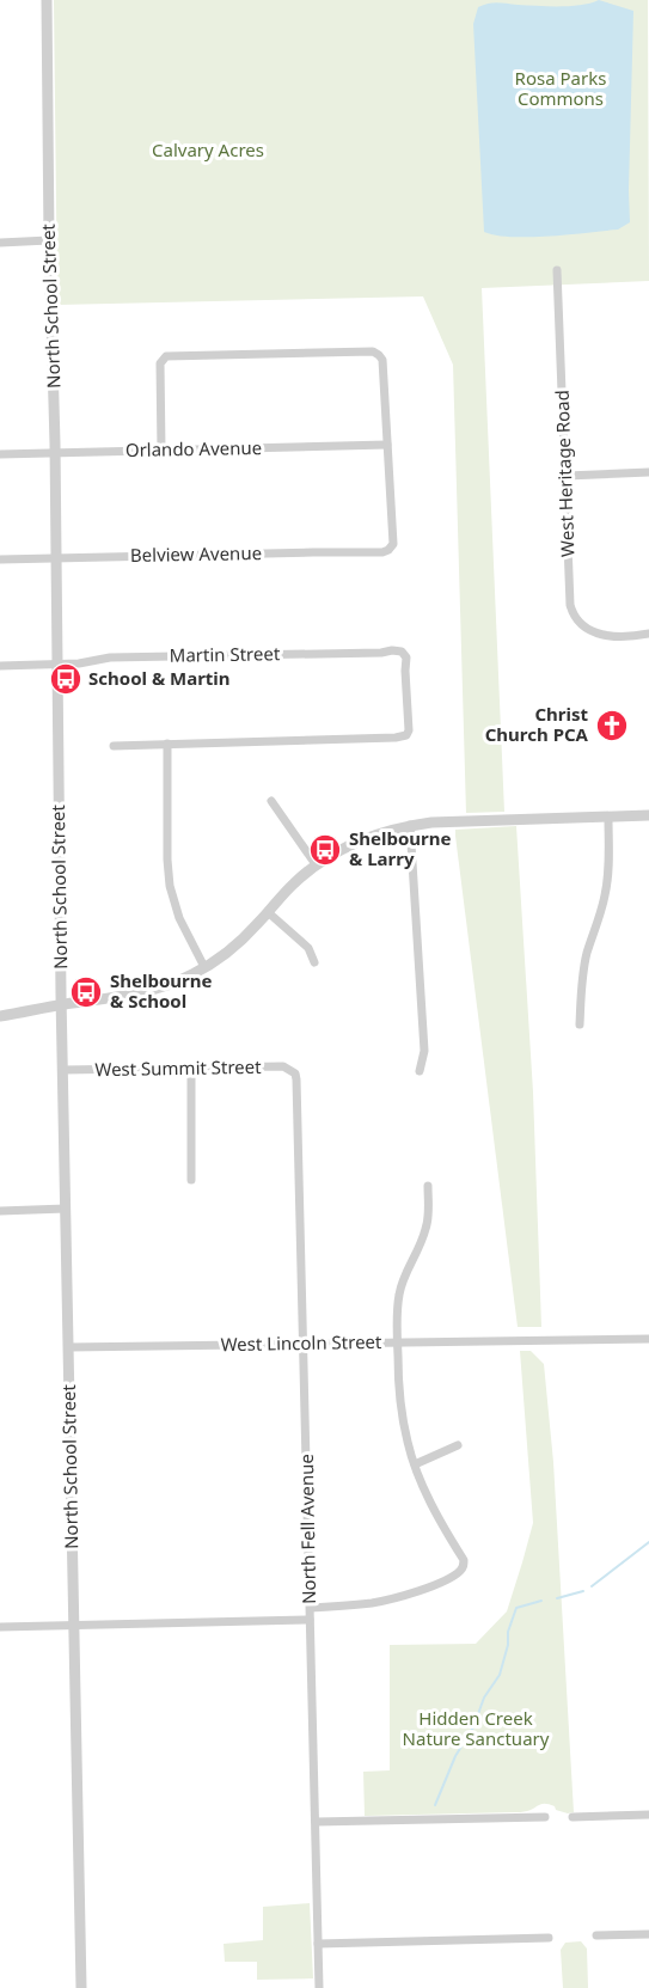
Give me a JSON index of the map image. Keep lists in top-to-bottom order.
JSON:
{
  "streets": {
    "street": [
      "North School Street",
      "Orlando Avenue",
      "West Heritage Road",
      "Belview Avenue",
      "Martin Street",
      "West Summit Street",
      "West Lincoln Street",
      "North Fell Avenue"
    ]
  },
  "crossings": [
    ["North School Street", "Orlando Avenue"],
    ["North School Street", "Belview Avenue"],
    ["North School Street", "Martin Street"],
    ["North School Street", "West Summit Street"],
    ["North School Street", "West Lincoln Street"],
    ["Orlando Avenue", "Belview Avenue"],
    ["West Summit Street", "North Fell Avenue"],
    ["West Lincoln Street", "North Fell Avenue"]
  ],
  "parks": ["Rosa Parks Commons", "Calvary Acres", "Hidden Creek Nature Sanctuary"],
  "places": {
    "bus stop": ["School & Martin", "Shelbourne & Larry", "Shelbourne & School"],
    "church": ["Christ Church PCA"]
  }
}
